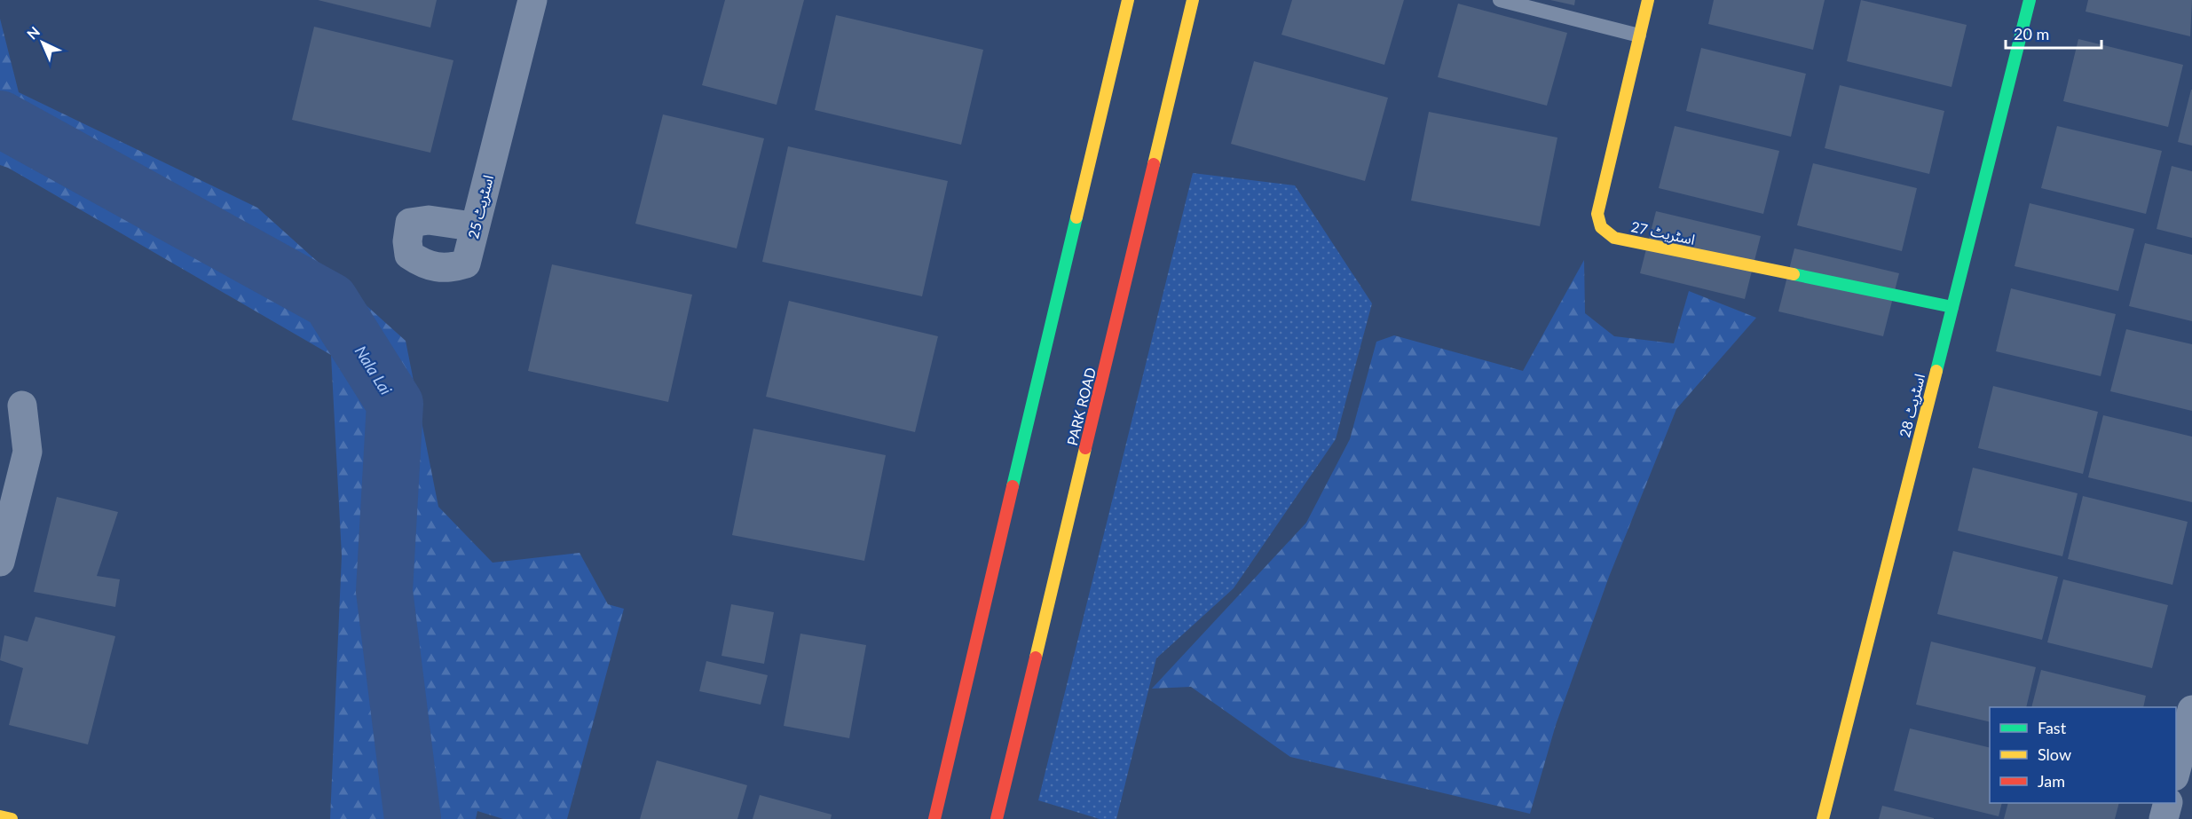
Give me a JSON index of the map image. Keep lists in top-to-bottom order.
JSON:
{
  "streets": {
    "street": [
      "اسٹریٹ 25",
      "اسٹریٹ 27",
      "اسٹریٹ 28",
      "PARK ROAD"
    ]
  },
  "crossings": [
    ["اسٹریٹ 27", "اسٹریٹ 28"]
  ],
  "water": ["Nala Lai"],
  "legend": ["Fast", "Slow", "Jam"],
  "scale_bar": "20 m",
  "north": "top left"
}
